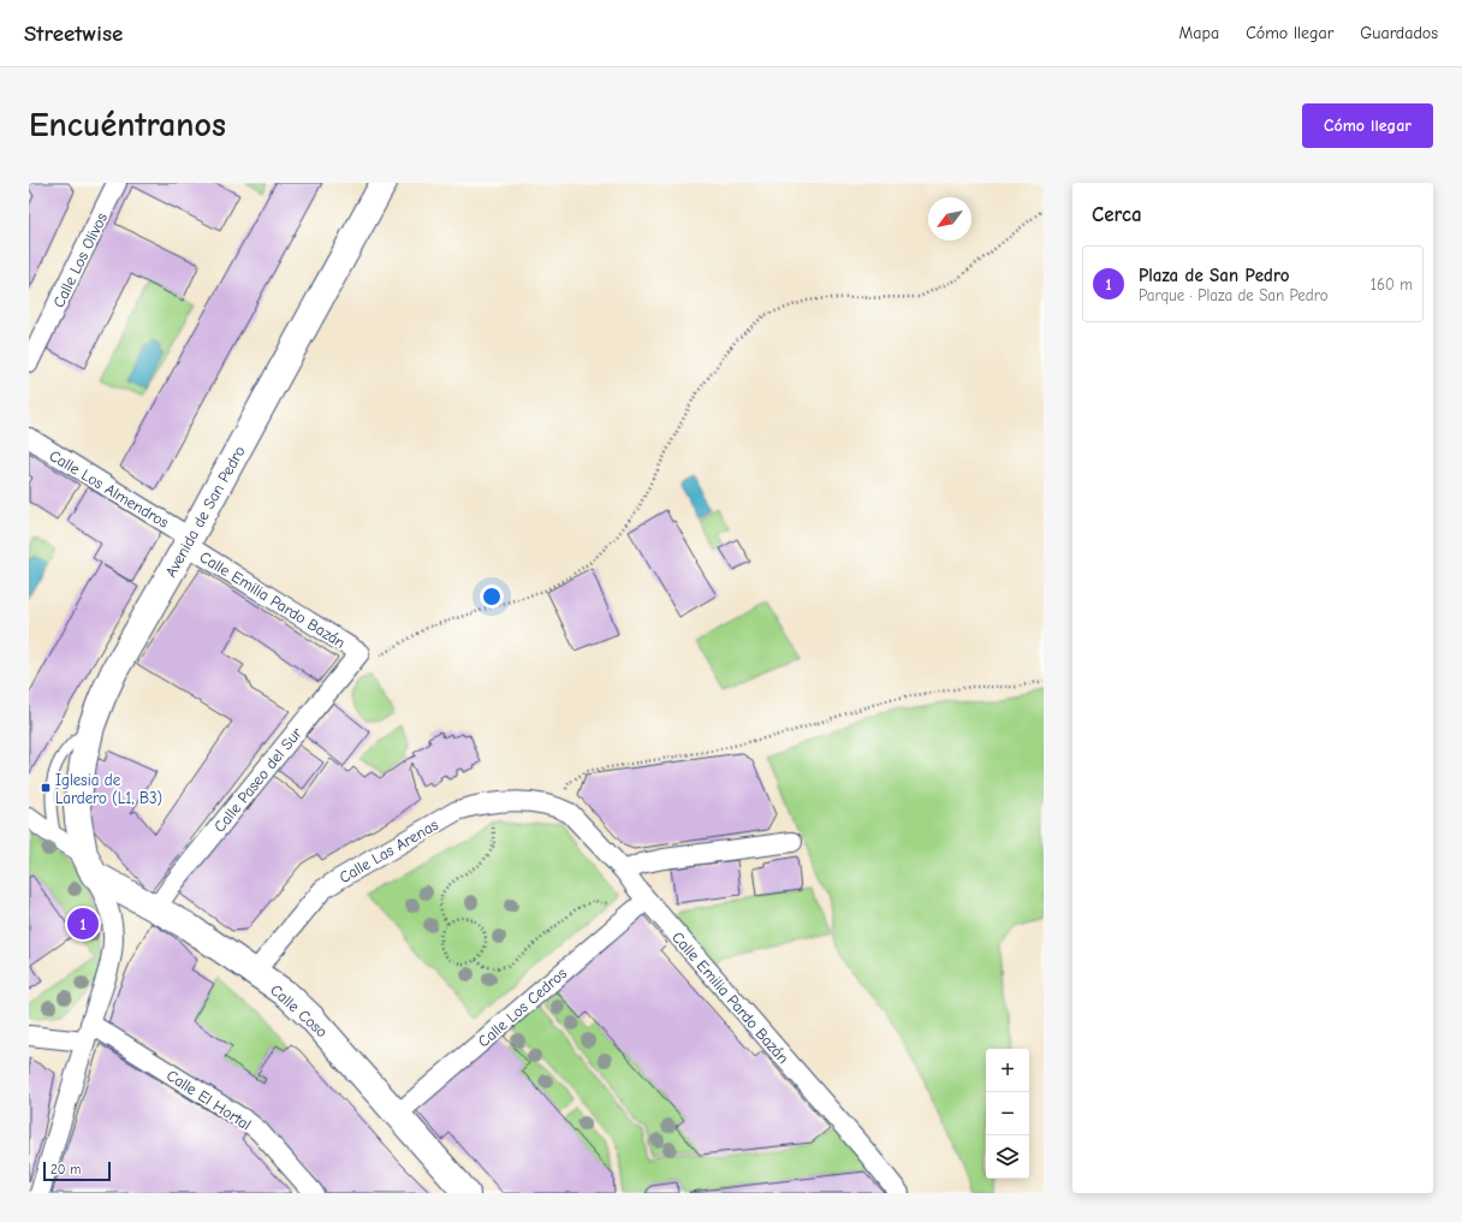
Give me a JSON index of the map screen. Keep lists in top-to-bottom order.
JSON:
{
  "streets": {
    "main road": ["Avenida de San Pedro", "Calle Coso"],
    "street": [
      "Calle Los Olivos",
      "Calle Los Almendros",
      "Calle Emilia Pardo Bazán",
      "Calle Paseo del Sur",
      "Calle Las Arenas",
      "Calle Los Cedros",
      "Calle El Hortal"
    ]
  },
  "crossings": [
    ["Calle Los Almendros", "Avenida de San Pedro"],
    ["Calle Los Almendros", "Calle Emilia Pardo Bazán"],
    ["Avenida de San Pedro", "Calle Emilia Pardo Bazán"],
    ["Avenida de San Pedro", "Calle Coso"],
    ["Calle Emilia Pardo Bazán", "Calle Paseo del Sur"],
    ["Calle Emilia Pardo Bazán", "Calle Las Arenas"],
    ["Calle Emilia Pardo Bazán", "Calle Los Cedros"],
    ["Calle Paseo del Sur", "Calle Coso"],
    ["Calle Las Arenas", "Calle Coso"],
    ["Calle Los Cedros", "Calle Coso"]
  ],
  "places": {
    "transit": ["Iglesia de Lardero (L1, B3)"]
  },
  "scale_bar": "20 m",
  "north": "bottom left",
  "page": {
    "header": "Streetwise",
    "nav": ["Mapa", "Cómo llegar", "Guardados"],
    "buttons": "Cómo llegar",
    "title": "Encuéntranos",
    "heading": "Cerca",
    "list": [
      {
        "mark": "1",
        "name": "Plaza de San Pedro",
        "note": "Parque · Plaza de San Pedro",
        "value": "160 m"
      }
    ],
    "pins": "1",
    "map_buttons": ["+", "−"],
    "scale": "20 m"
  }
}
